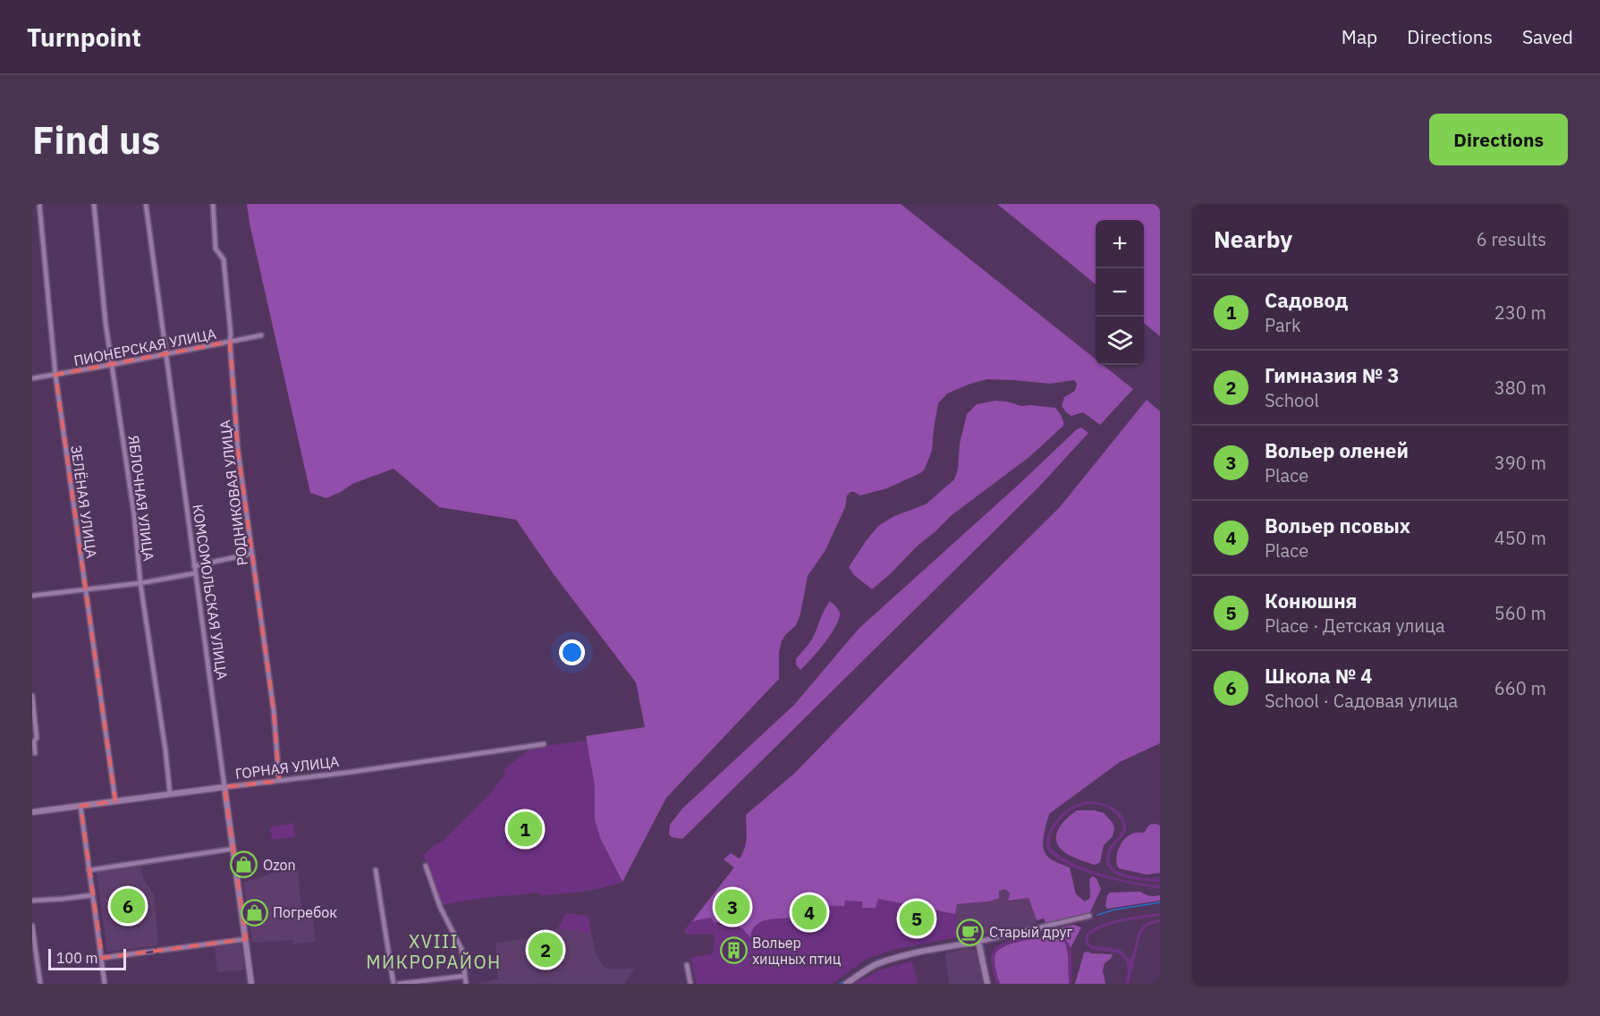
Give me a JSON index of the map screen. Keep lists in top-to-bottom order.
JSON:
{
  "streets": {
    "street": [
      "ПИОНЕРСКАЯ УЛИЦА",
      "РОДНИКОВАЯ УЛИЦА",
      "ЯБЛОЧНАЯ УЛИЦА",
      "ЗЕЛЁНАЯ УЛИЦА",
      "КОМСОМОЛЬСКАЯ УЛИЦА",
      "ГОРНАЯ УЛИЦА"
    ]
  },
  "crossings": [
    ["ПИОНЕРСКАЯ УЛИЦА", "РОДНИКОВАЯ УЛИЦА"],
    ["ПИОНЕРСКАЯ УЛИЦА", "ЯБЛОЧНАЯ УЛИЦА"],
    ["ПИОНЕРСКАЯ УЛИЦА", "ЗЕЛЁНАЯ УЛИЦА"],
    ["ПИОНЕРСКАЯ УЛИЦА", "КОМСОМОЛЬСКАЯ УЛИЦА"],
    ["РОДНИКОВАЯ УЛИЦА", "ГОРНАЯ УЛИЦА"],
    ["ЯБЛОЧНАЯ УЛИЦА", "ГОРНАЯ УЛИЦА"],
    ["ЗЕЛЁНАЯ УЛИЦА", "ГОРНАЯ УЛИЦА"],
    ["КОМСОМОЛЬСКАЯ УЛИЦА", "ГОРНАЯ УЛИЦА"]
  ],
  "districts": ["XVIII МИКРОРАЙОН"],
  "places": {
    "shop": ["Ozon", "Погребок"],
    "cafe": ["Старый друг"],
    "building": ["Вольер хищных птиц"]
  },
  "scale_bar": "100 m",
  "page": {
    "header": "Turnpoint",
    "nav": ["Map", "Directions", "Saved"],
    "buttons": "Directions",
    "title": "Find us",
    "heading": ["Nearby", "6 results"],
    "map_buttons": ["+", "−"],
    "list": [
      {
        "mark": "1",
        "name": "Садовод",
        "note": "Park",
        "value": "230 m"
      },
      {
        "mark": "2",
        "name": "Гимназия № 3",
        "note": "School",
        "value": "380 m"
      },
      {
        "mark": "3",
        "name": "Вольер оленей",
        "note": "Place",
        "value": "390 m"
      },
      {
        "mark": "4",
        "name": "Вольер псовых",
        "note": "Place",
        "value": "450 m"
      },
      {
        "mark": "5",
        "name": "Конюшня",
        "note": "Place · Детская улица",
        "value": "560 m"
      },
      {
        "mark": "6",
        "name": "Школа № 4",
        "note": "School · Садовая улица",
        "value": "660 m"
      }
    ],
    "pins": [
      "1",
      "6",
      "3",
      "4",
      "5",
      "2"
    ],
    "scale": "100 m"
  }
}
